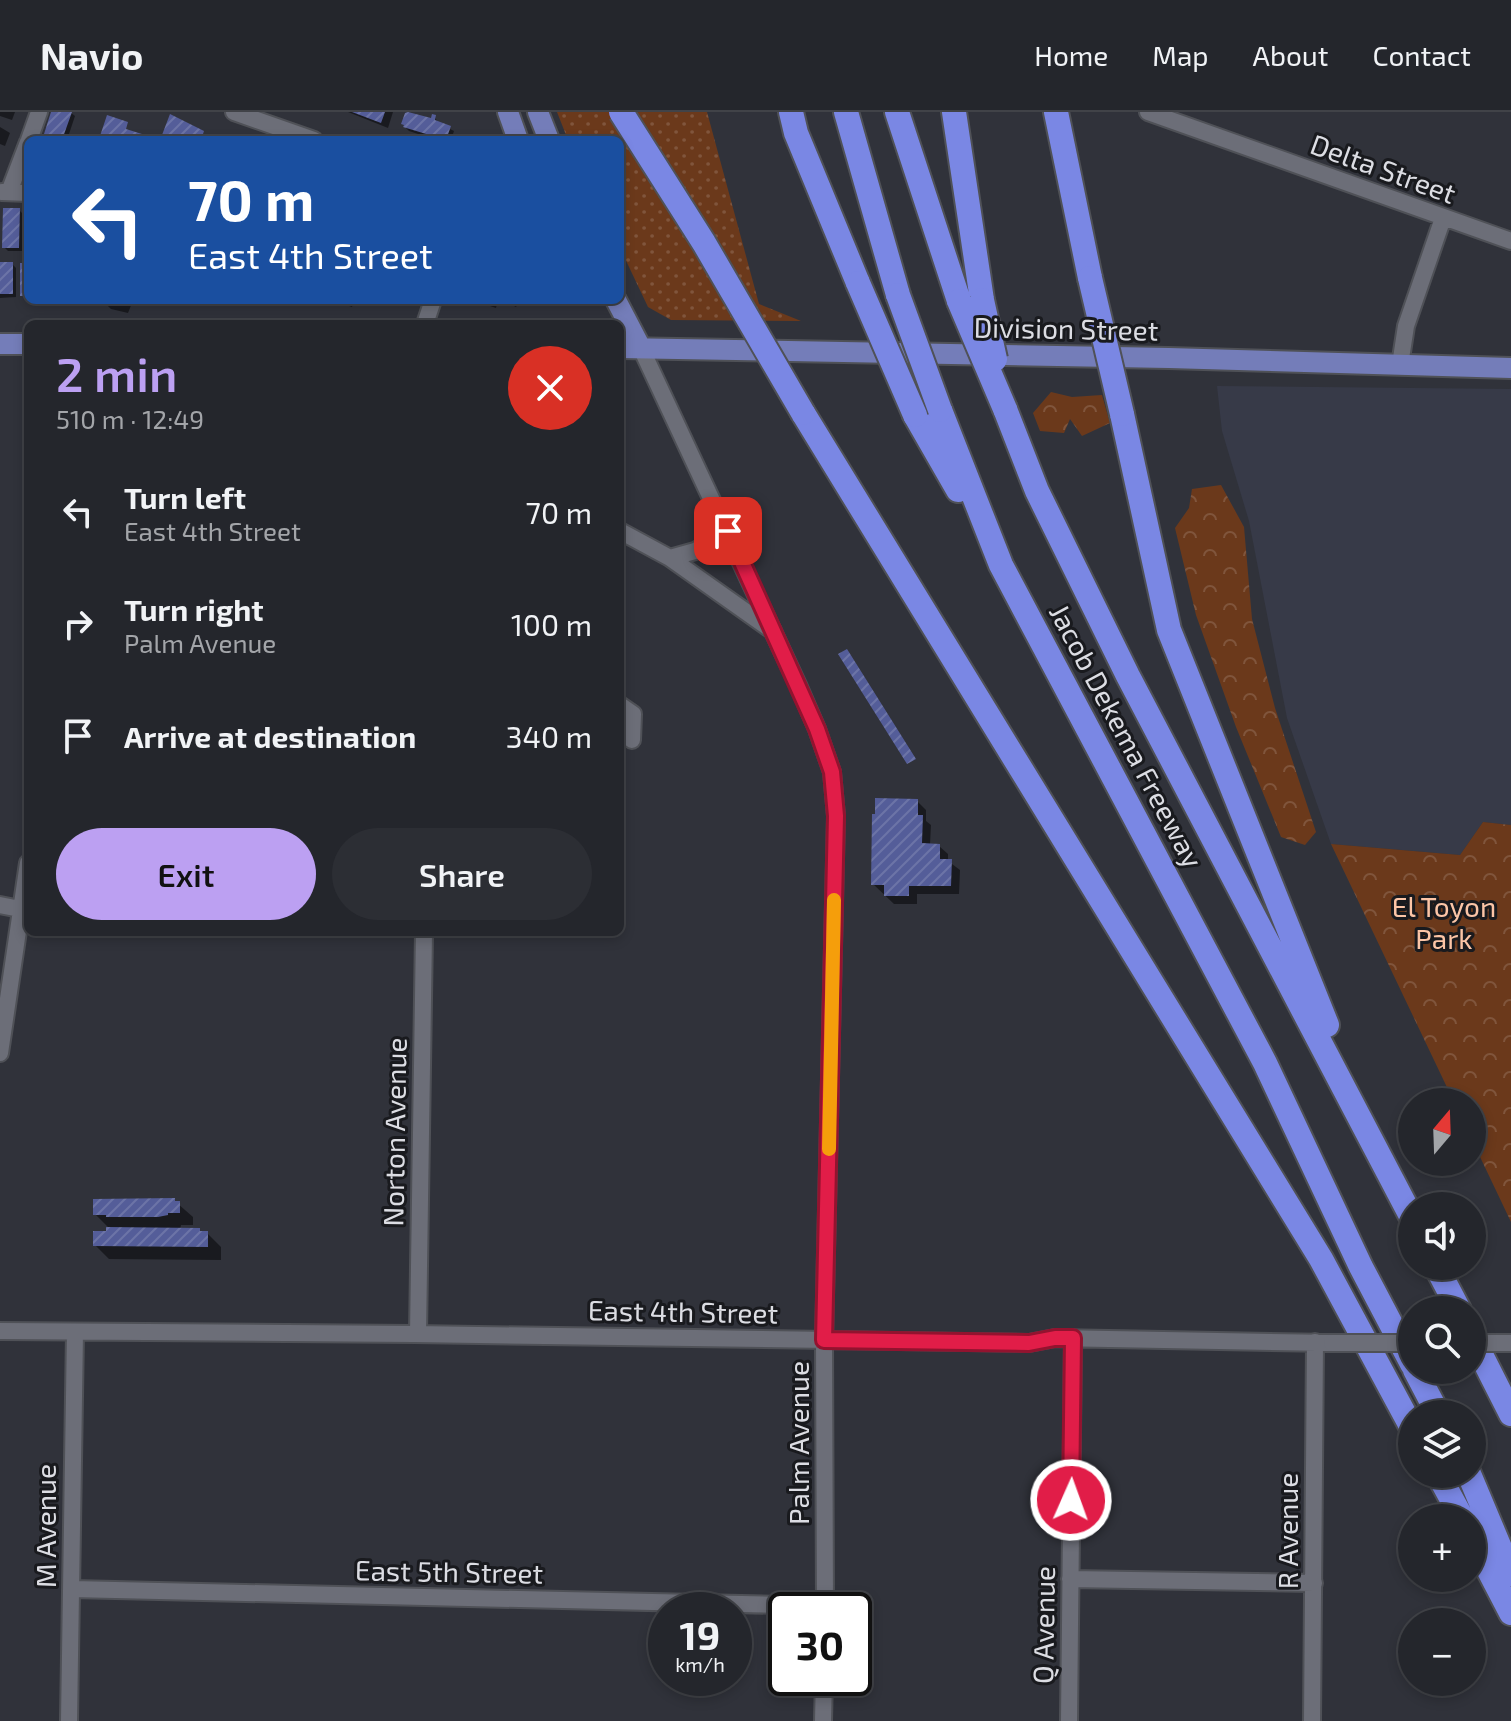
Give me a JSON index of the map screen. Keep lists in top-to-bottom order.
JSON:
{
  "streets": {
    "highway": ["Jacob Dekema Freeway"],
    "main road": ["Division Street"],
    "street": [
      "Delta Street",
      "Norton Avenue",
      "East 4th Street",
      "Palm Avenue",
      "M Avenue",
      "R Avenue",
      "East 5th Street",
      "Q Avenue"
    ]
  },
  "crossings": [
    ["Division Street", "Palm Avenue"],
    ["Norton Avenue", "East 4th Street"],
    ["East 4th Street", "Palm Avenue"],
    ["East 4th Street", "M Avenue"],
    ["East 4th Street", "R Avenue"],
    ["East 4th Street", "Q Avenue"],
    ["M Avenue", "East 5th Street"]
  ],
  "parks": ["El Toyon Park"],
  "north": "top",
  "page": {
    "header": "Navio",
    "nav": [
      "Home",
      "Map",
      "About",
      "Contact"
    ],
    "turn": ["70 m", "East 4th Street"],
    "heading": ["2 min", "510 m · 12:49"],
    "list": [
      {
        "name": "Turn left",
        "note": "East 4th Street",
        "value": "70 m"
      },
      {
        "name": "Turn right",
        "note": "Palm Avenue",
        "value": "100 m"
      },
      {
        "name": "Arrive at destination",
        "value": "340 m"
      }
    ],
    "buttons": ["Exit", "Share"],
    "map_buttons": ["+", "−"],
    "speed": "19 km/h",
    "limit": "30"
  }
}
